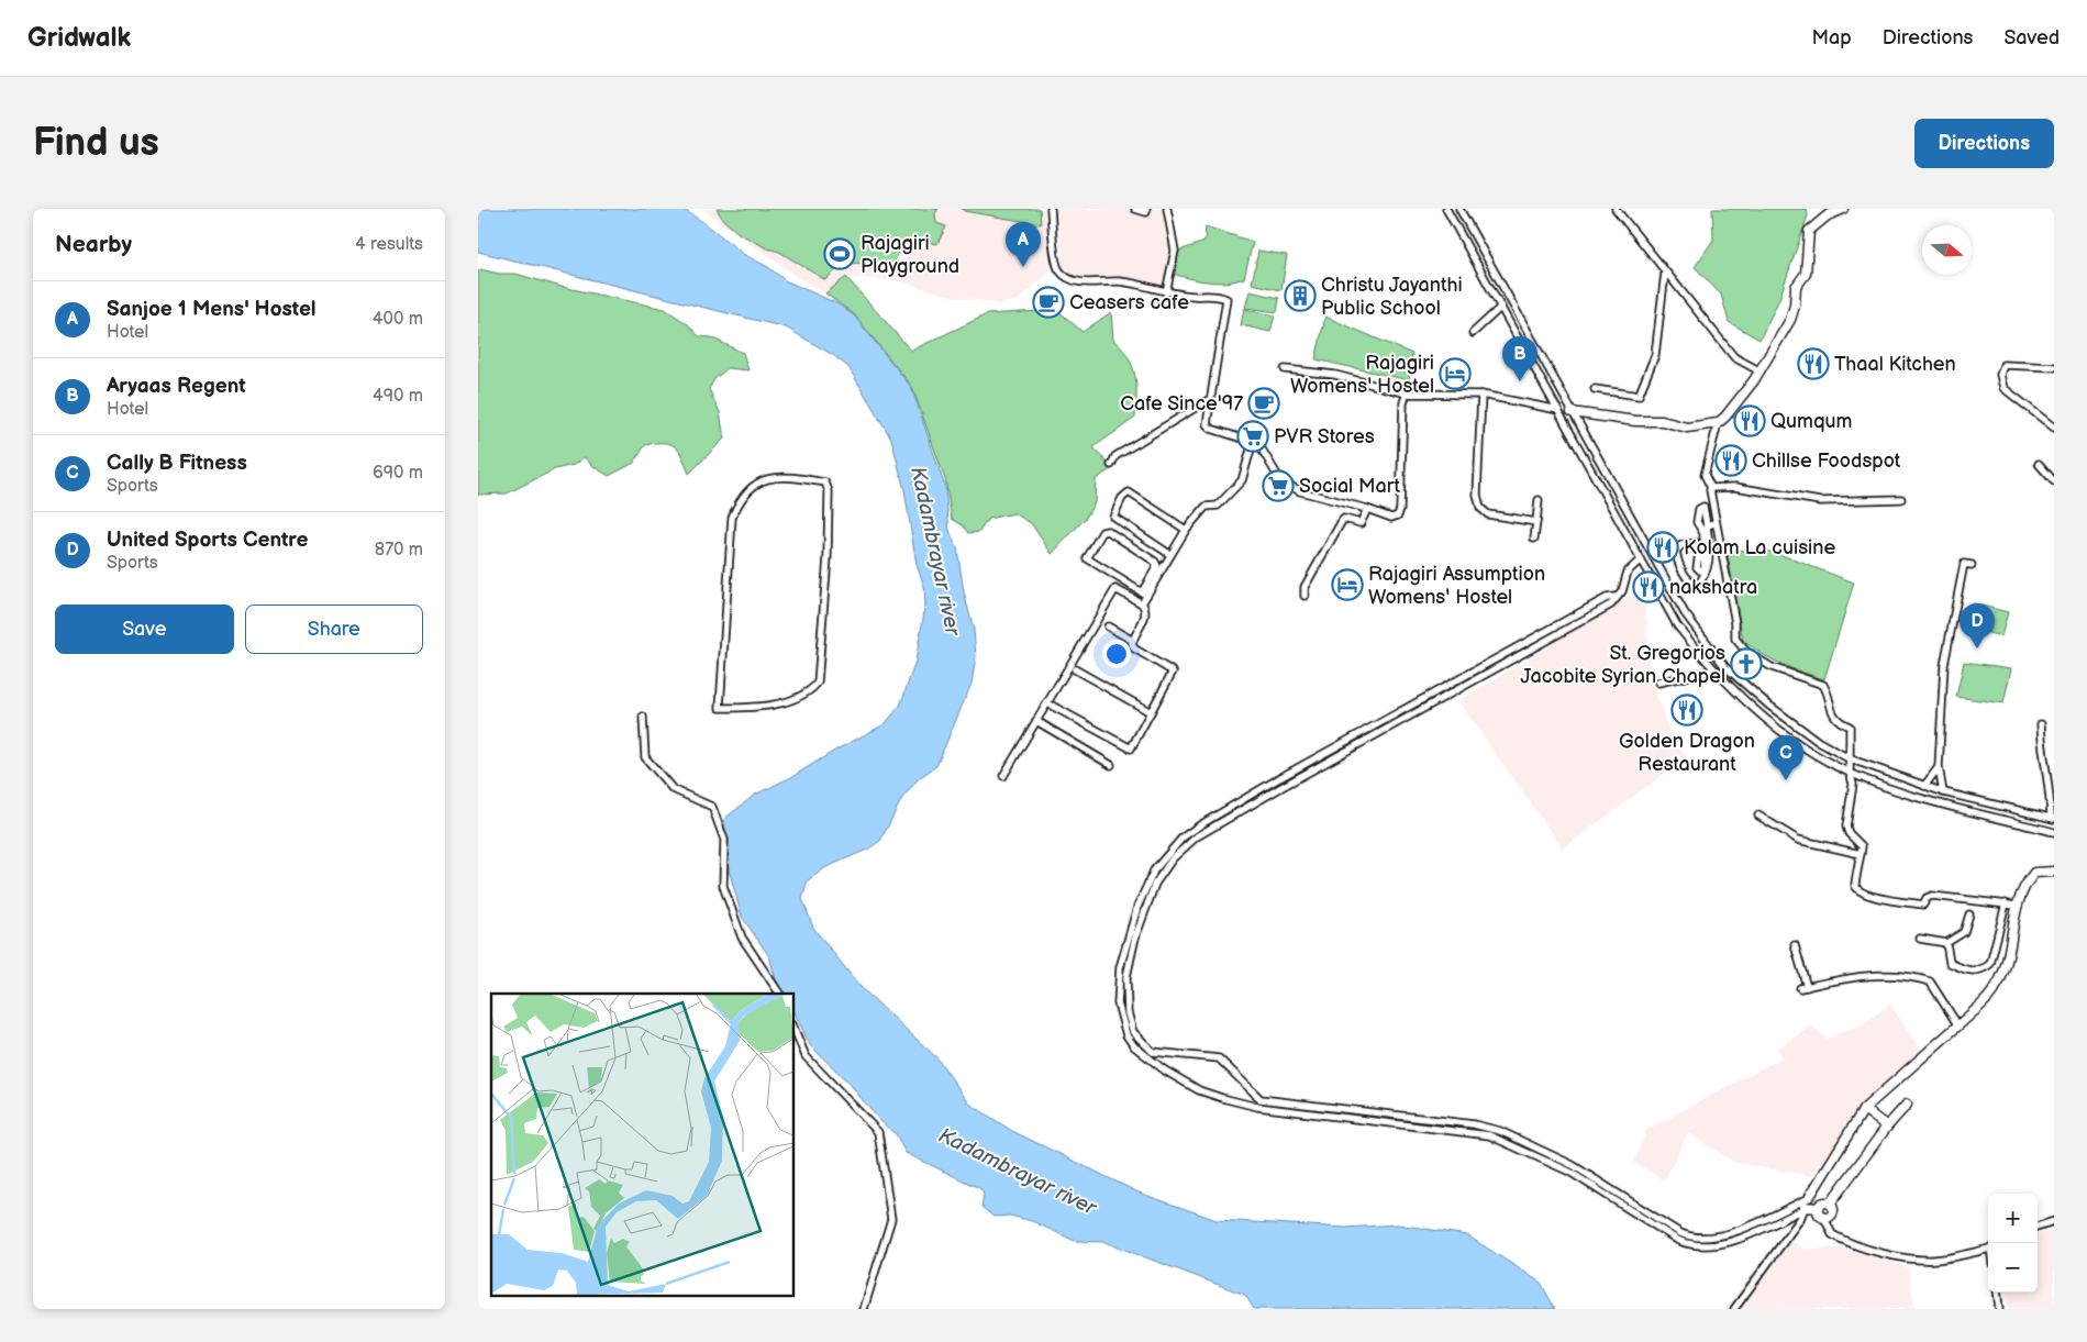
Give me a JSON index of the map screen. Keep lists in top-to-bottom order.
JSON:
{
  "water": ["Kadambrayar river"],
  "places": {
    "sports": ["Rajagiri Playground"],
    "building": ["Christu Jayanthi Public School"],
    "cafe": ["Ceasers cafe", "Cafe Since'97"],
    "restaurant": [
      "Thaal Kitchen",
      "Qumqum",
      "Chillse Foodspot",
      "Kolam La cuisine",
      "nakshatra",
      "Golden Dragon Restaurant"
    ],
    "hotel": ["Rajagiri Womens' Hostel", "Rajagiri Assumption Womens' Hostel"],
    "supermarket": ["PVR Stores", "Social Mart"],
    "church": ["St. Gregorios Jacobite Syrian Chapel"]
  },
  "north": "right",
  "page": {
    "header": "Gridwalk",
    "nav": ["Map", "Directions", "Saved"],
    "buttons": [
      "Directions",
      ["Save", "Share"]
    ],
    "title": "Find us",
    "heading": ["Nearby", "4 results"],
    "pins": [
      "A",
      "B",
      "D",
      "C"
    ],
    "list": [
      {
        "mark": "A",
        "name": "Sanjoe 1 Mens' Hostel",
        "note": "Hotel",
        "value": "400 m"
      },
      {
        "mark": "B",
        "name": "Aryaas Regent",
        "note": "Hotel",
        "value": "490 m"
      },
      {
        "mark": "C",
        "name": "Cally B Fitness",
        "note": "Sports",
        "value": "690 m"
      },
      {
        "mark": "D",
        "name": "United Sports Centre",
        "note": "Sports",
        "value": "870 m"
      }
    ],
    "map_buttons": ["+", "−"]
  }
}
